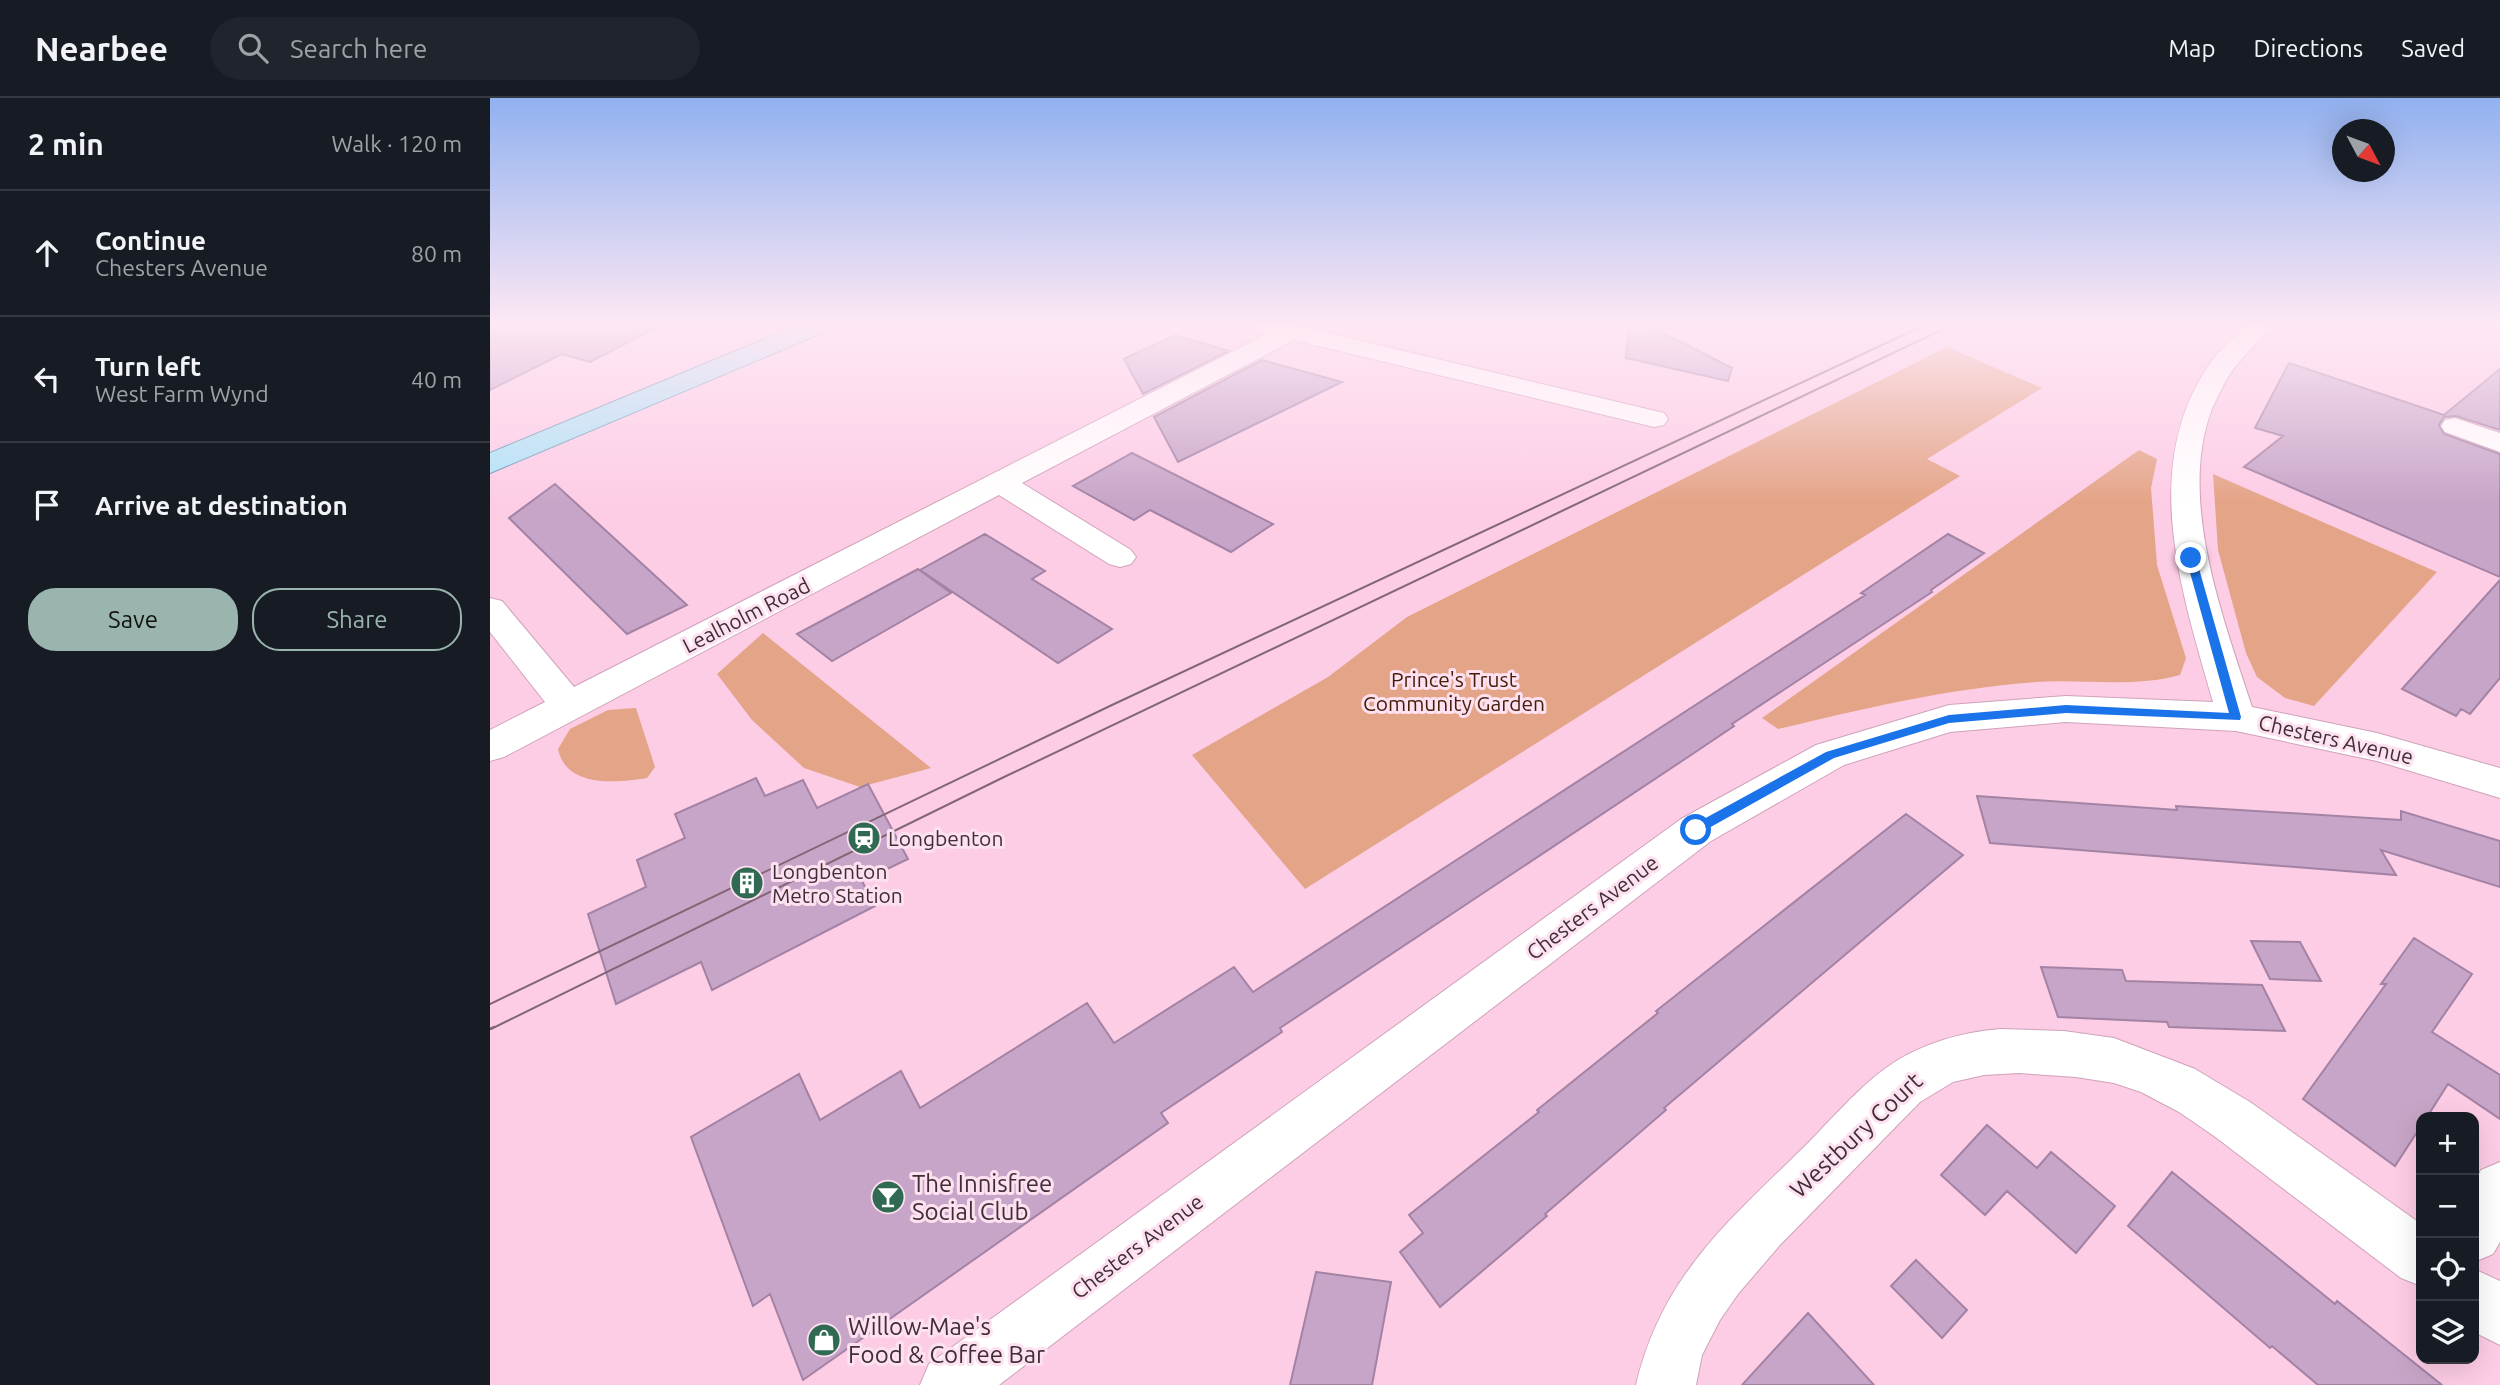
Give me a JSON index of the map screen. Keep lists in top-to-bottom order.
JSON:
{
  "streets": {
    "street": ["Lealholm Road", "Chesters Avenue", "Westbury Court"]
  },
  "parks": ["Prince's Trust Community Garden"],
  "places": {
    "station": ["Longbenton"],
    "building": ["Longbenton Metro Station"],
    "bar": ["The Innisfree Social Club"],
    "shop": ["Willow-Mae's Food & Coffee Bar"]
  },
  "north": "bottom right",
  "page": {
    "header": "Nearbee",
    "search": "Search here",
    "nav": ["Map", "Directions", "Saved"],
    "heading": ["2 min", "Walk · 120 m"],
    "list": [
      ["Continue", "Chesters Avenue", "80 m"],
      ["Turn left", "West Farm Wynd", "40 m"],
      "Arrive at destination"
    ],
    "buttons": ["Save", "Share"],
    "map_buttons": ["+", "−"]
  }
}
